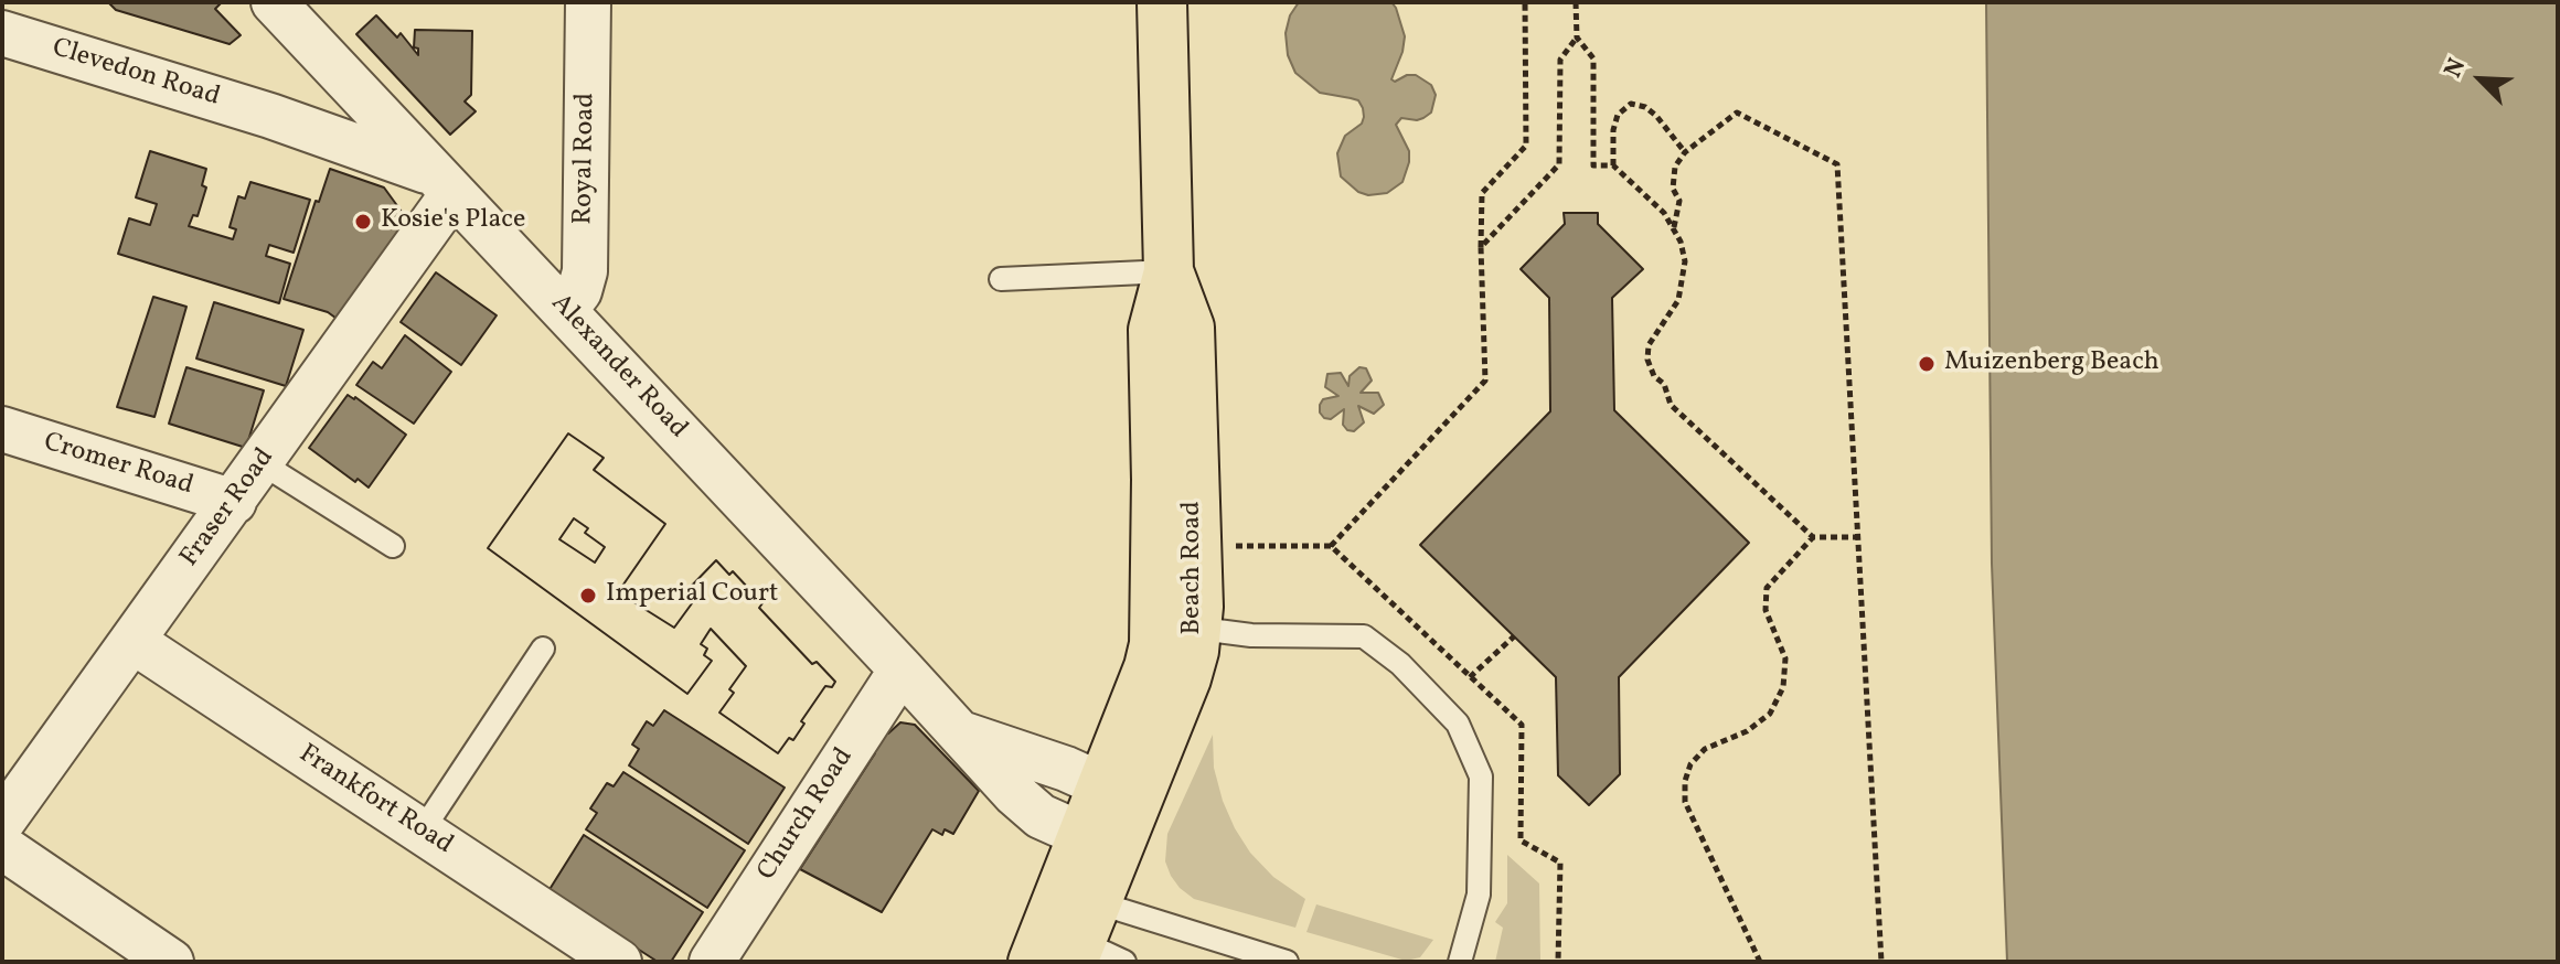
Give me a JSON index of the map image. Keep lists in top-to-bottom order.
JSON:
{
  "streets": {
    "main road": ["Beach Road"],
    "street": [
      "Clevedon Road",
      "Royal Road",
      "Alexander Road",
      "Cromer Road",
      "Fraser Road",
      "Frankfort Road",
      "Church Road"
    ]
  },
  "crossings": [
    ["Clevedon Road", "Alexander Road"],
    ["Clevedon Road", "Fraser Road"],
    ["Royal Road", "Alexander Road"],
    ["Alexander Road", "Fraser Road"],
    ["Alexander Road", "Beach Road"],
    ["Alexander Road", "Church Road"],
    ["Cromer Road", "Fraser Road"],
    ["Fraser Road", "Frankfort Road"]
  ],
  "places": ["Kosie's Place", "Muizenberg Beach", "Imperial Court"],
  "north": "top left"
}
